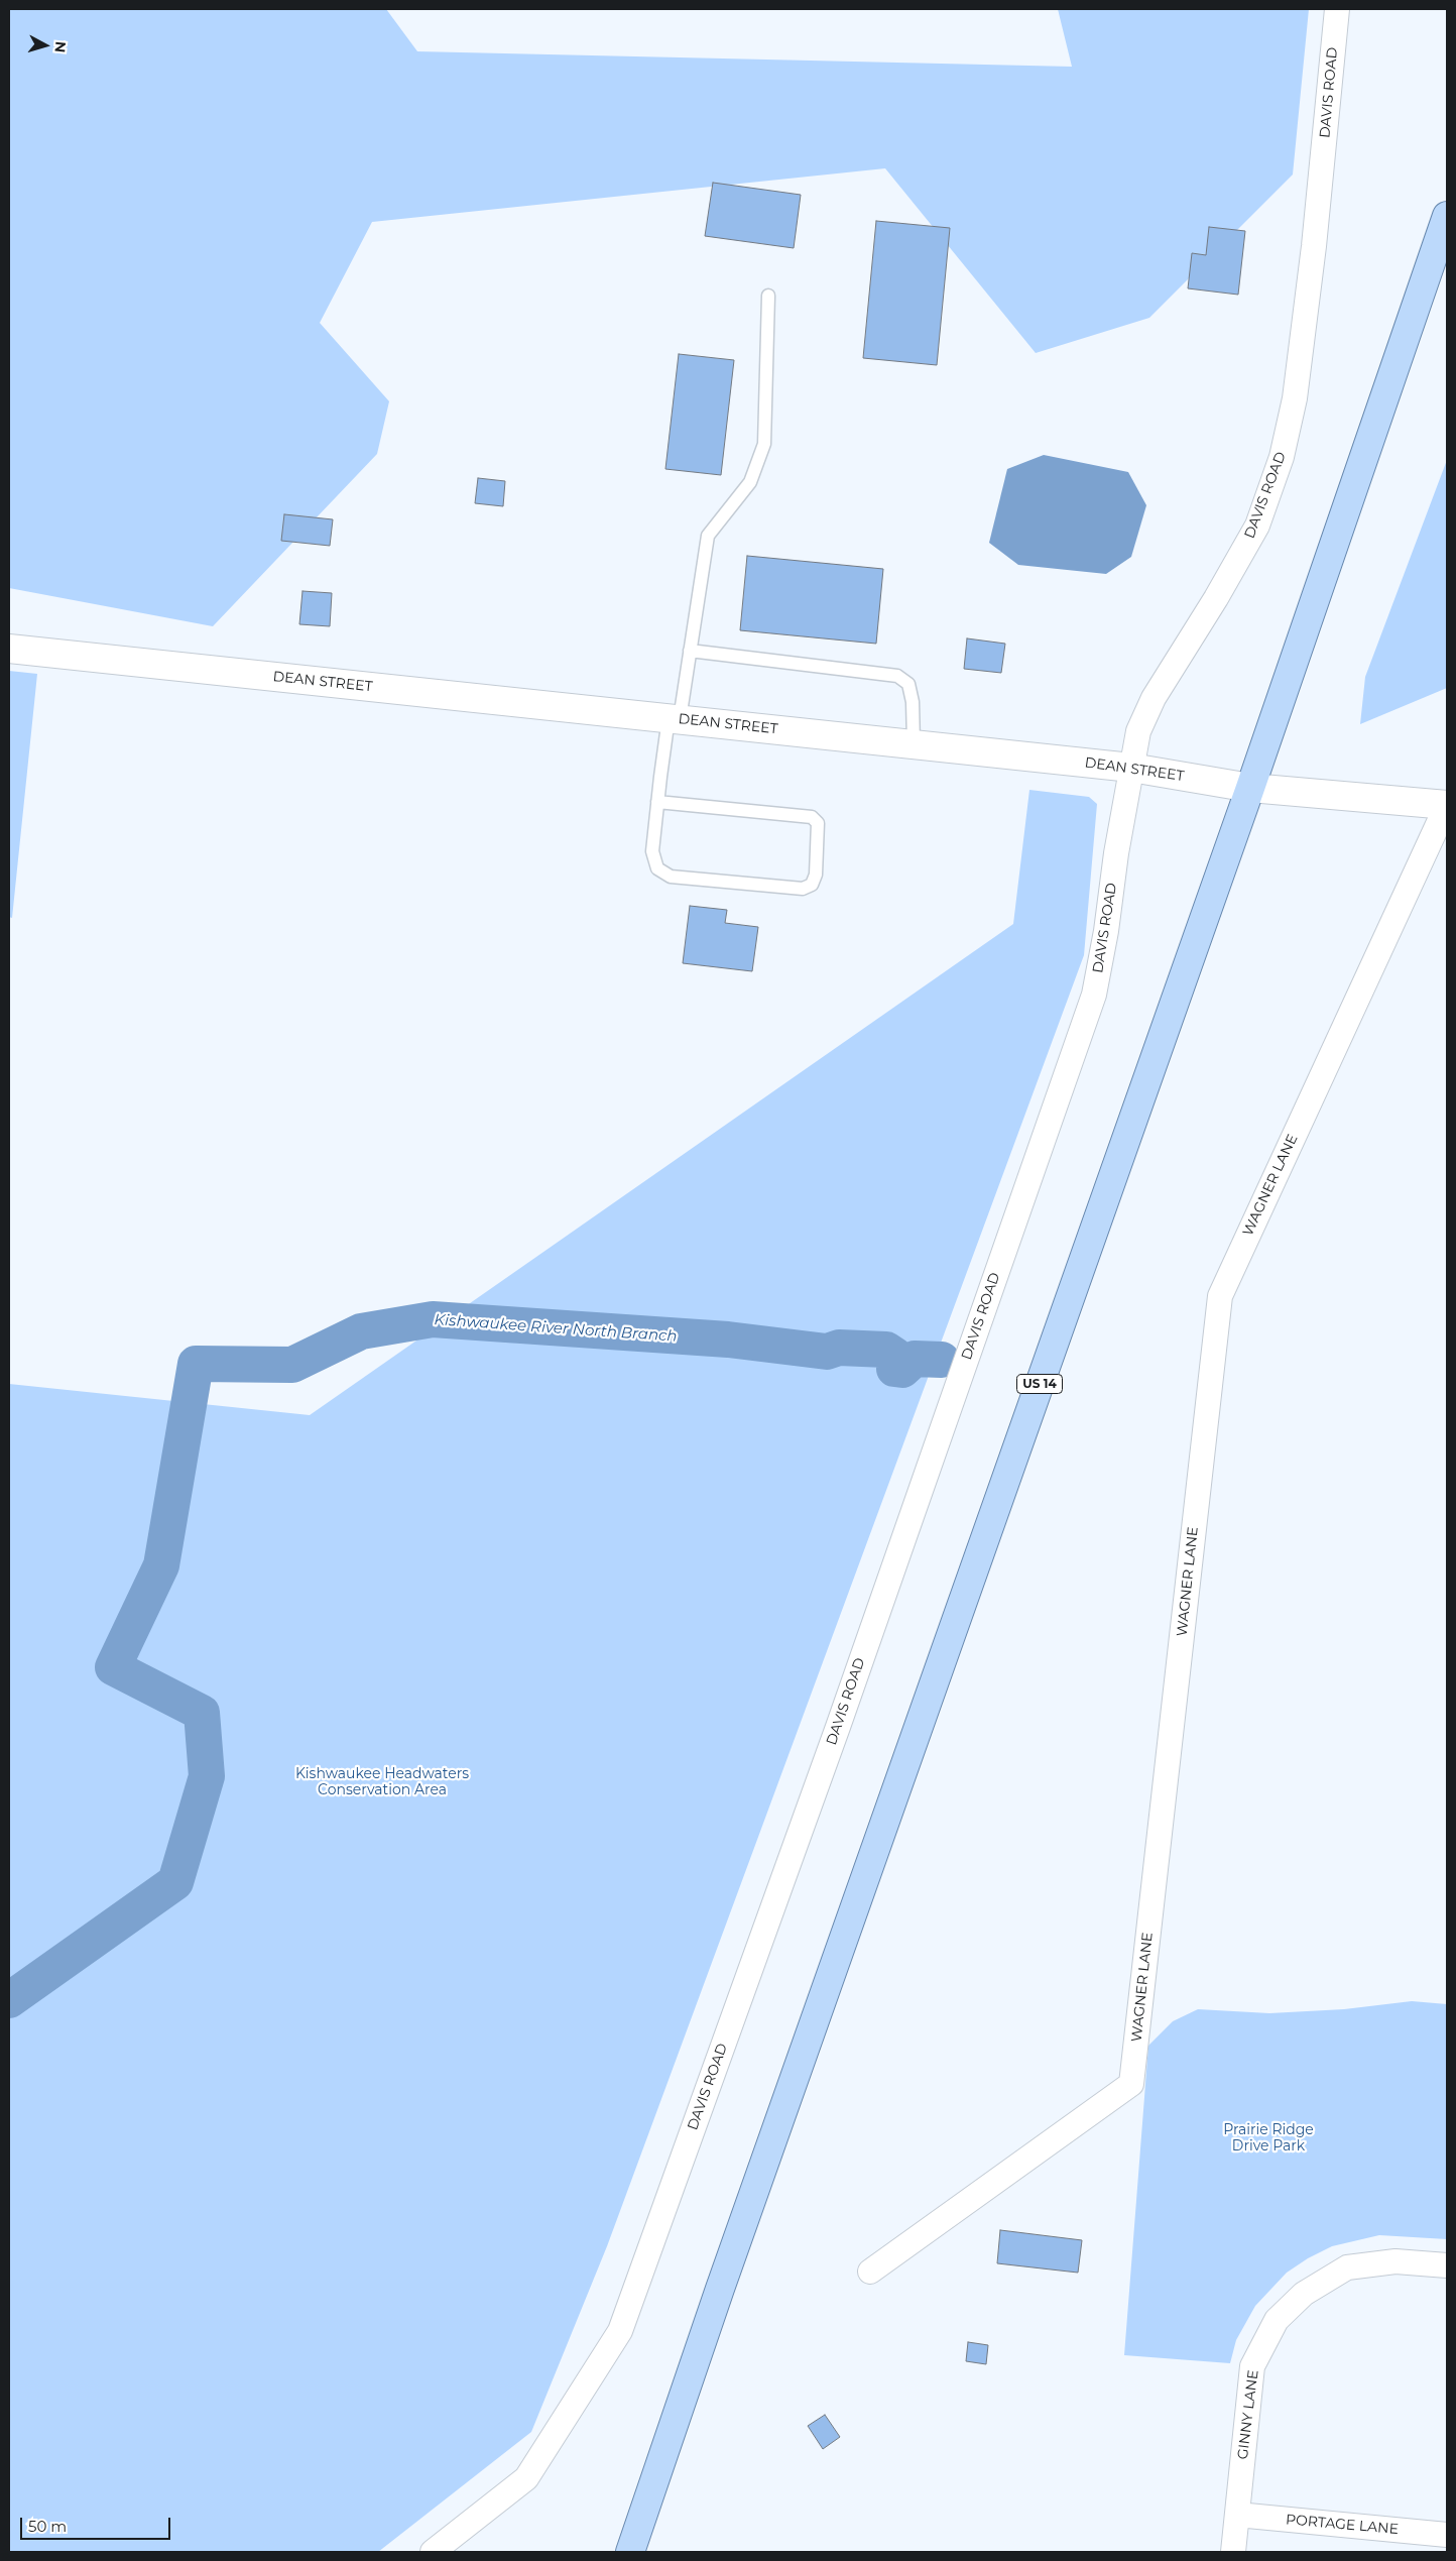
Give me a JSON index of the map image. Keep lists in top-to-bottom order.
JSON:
{
  "streets": {
    "main road": ["US 14"],
    "street": [
      "DAVIS ROAD",
      "DEAN STREET",
      "WAGNER LANE",
      "GINNY LANE",
      "PORTAGE LANE"
    ]
  },
  "crossings": [
    ["DAVIS ROAD", "DEAN STREET"],
    ["DEAN STREET", "WAGNER LANE"],
    ["DEAN STREET", "US 14"],
    ["GINNY LANE", "PORTAGE LANE"]
  ],
  "water": ["Kishwaukee River North Branch"],
  "parks": ["Kishwaukee Headwaters Conservation Area", "Prairie Ridge Drive Park"],
  "scale_bar": "50 m",
  "north": "right"
}
